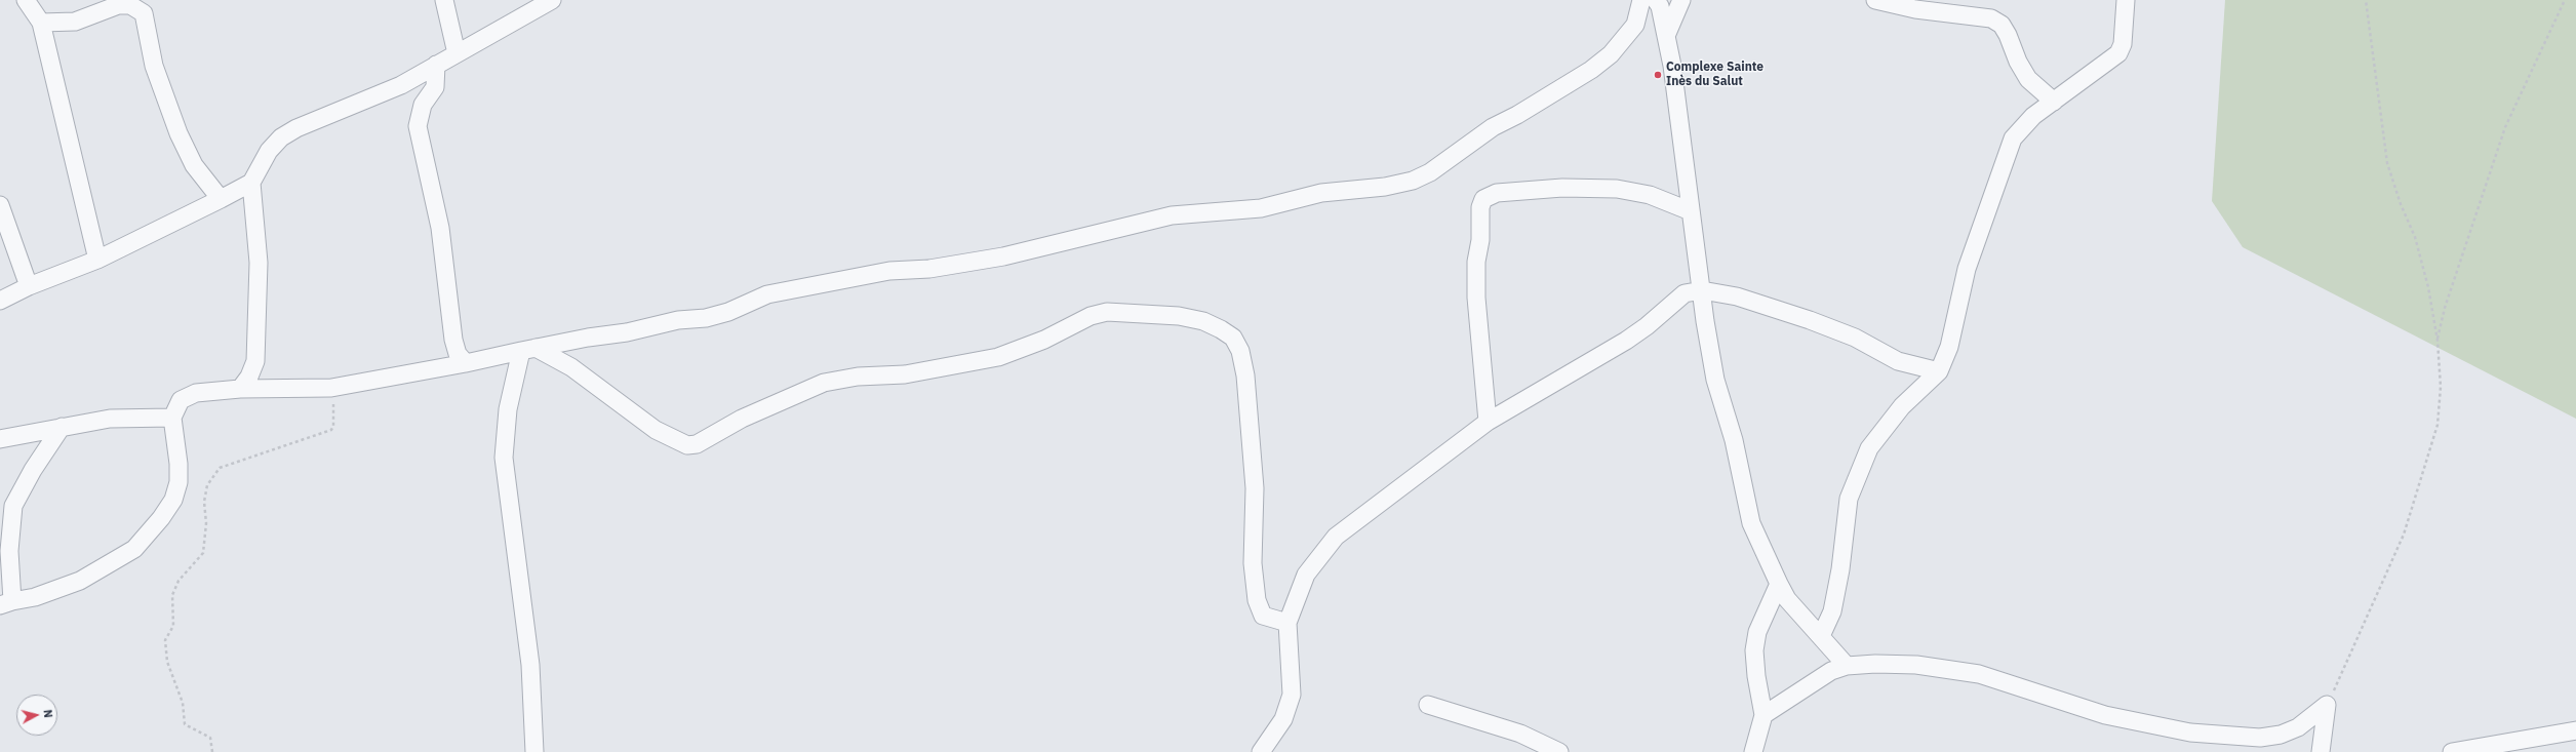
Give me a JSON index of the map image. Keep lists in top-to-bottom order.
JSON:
{
  "places": ["Complexe Sainte Inès du Salut"],
  "north": "right"
}
